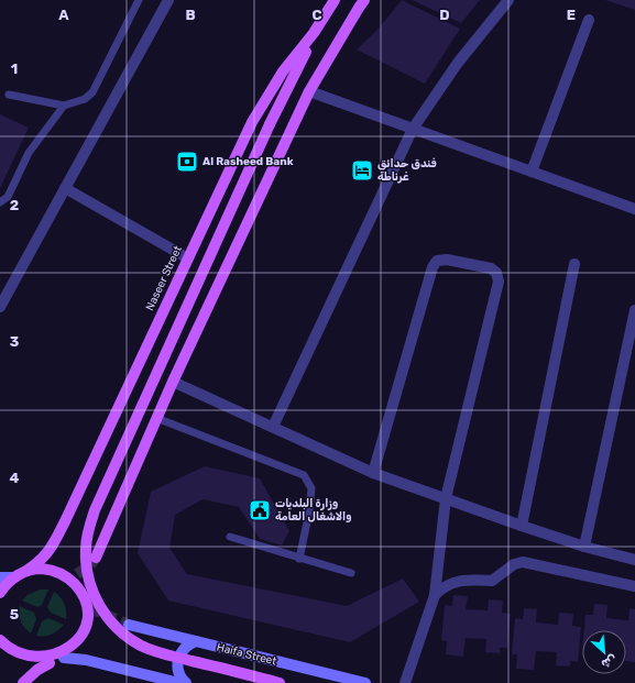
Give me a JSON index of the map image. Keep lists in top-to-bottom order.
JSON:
{
  "streets": {
    "main road": ["Naseer Street", "Haifa Street"]
  },
  "places": {
    "bank": ["Al Rasheed Bank"],
    "hotel": ["فندق حدائق غرناطة"],
    "public building": ["وزارة البلديات والاشغال العامة"]
  },
  "north": "bottom right",
  "grid": {
    "columns": [
      "A",
      "B",
      "C",
      "D",
      "E"
    ],
    "rows": [
      "1",
      "2",
      "3",
      "4",
      "5"
    ]
  }
}
